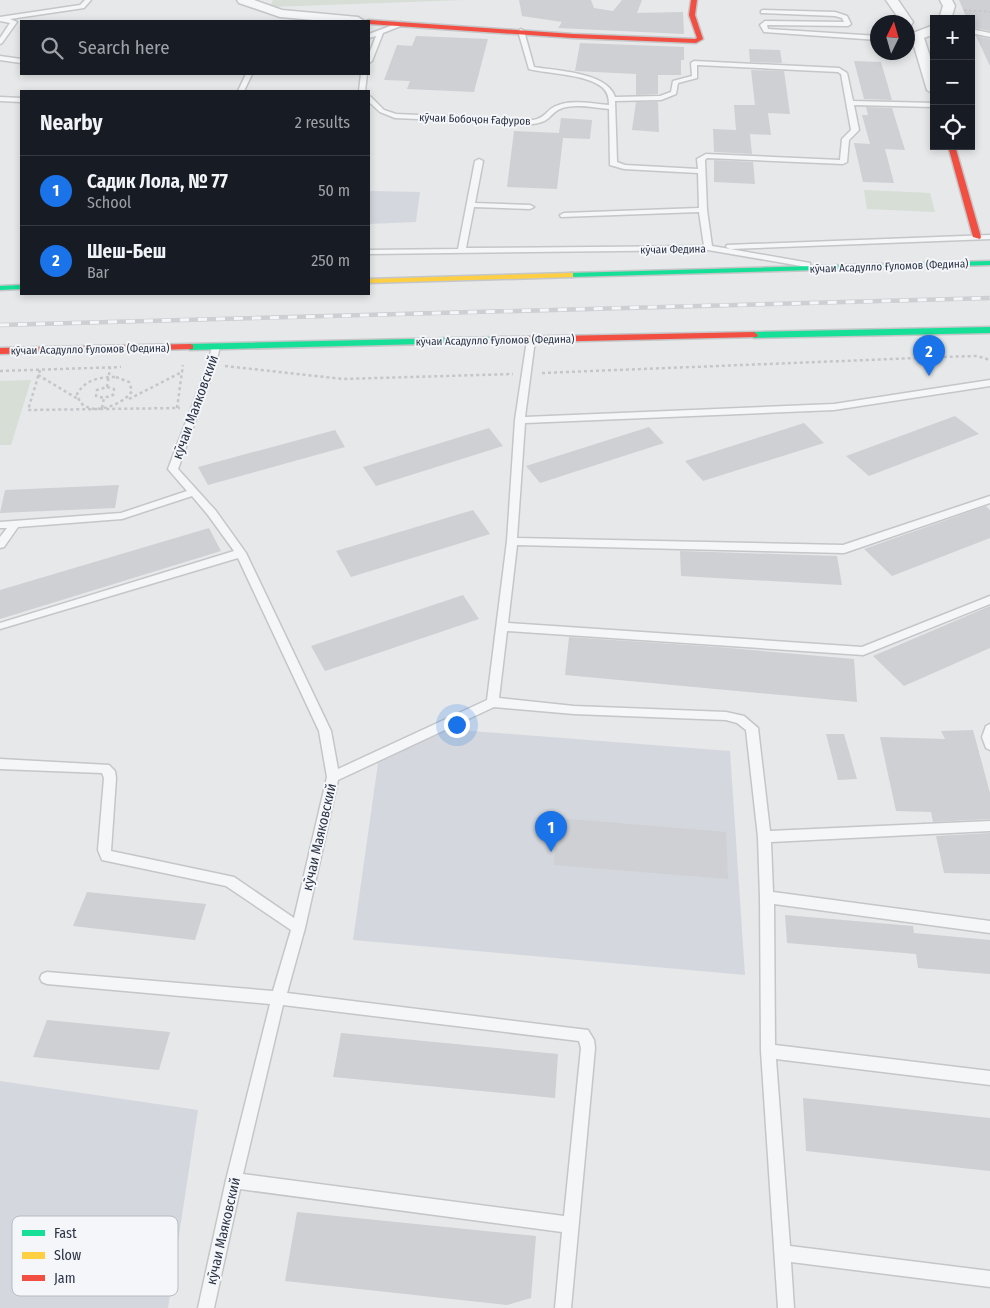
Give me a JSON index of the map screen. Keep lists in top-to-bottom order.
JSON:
{
  "streets": {
    "street": ["кӯчаи Асадулло Ғуломов (Федина)"],
    "lane": ["кӯчаи Бобоҷон Ғафуров", "кӯчаи Федина", "кӯчаи Маяковский"]
  },
  "crossings": [
    ["кӯчаи Асадулло Ғуломов (Федина)", "кӯчаи Маяковский"]
  ],
  "legend": ["Fast", "Slow", "Jam"],
  "north": "top",
  "page": {
    "map_buttons": ["+", "−"],
    "search": "Search here",
    "heading": ["Nearby", "2 results"],
    "list": [
      {
        "mark": "1",
        "name": "Садик Лола, № 77",
        "note": "School",
        "value": "50 m"
      },
      {
        "mark": "2",
        "name": "Шеш-Беш",
        "note": "Bar",
        "value": "250 m"
      }
    ],
    "pins": ["2", "1"]
  }
}
